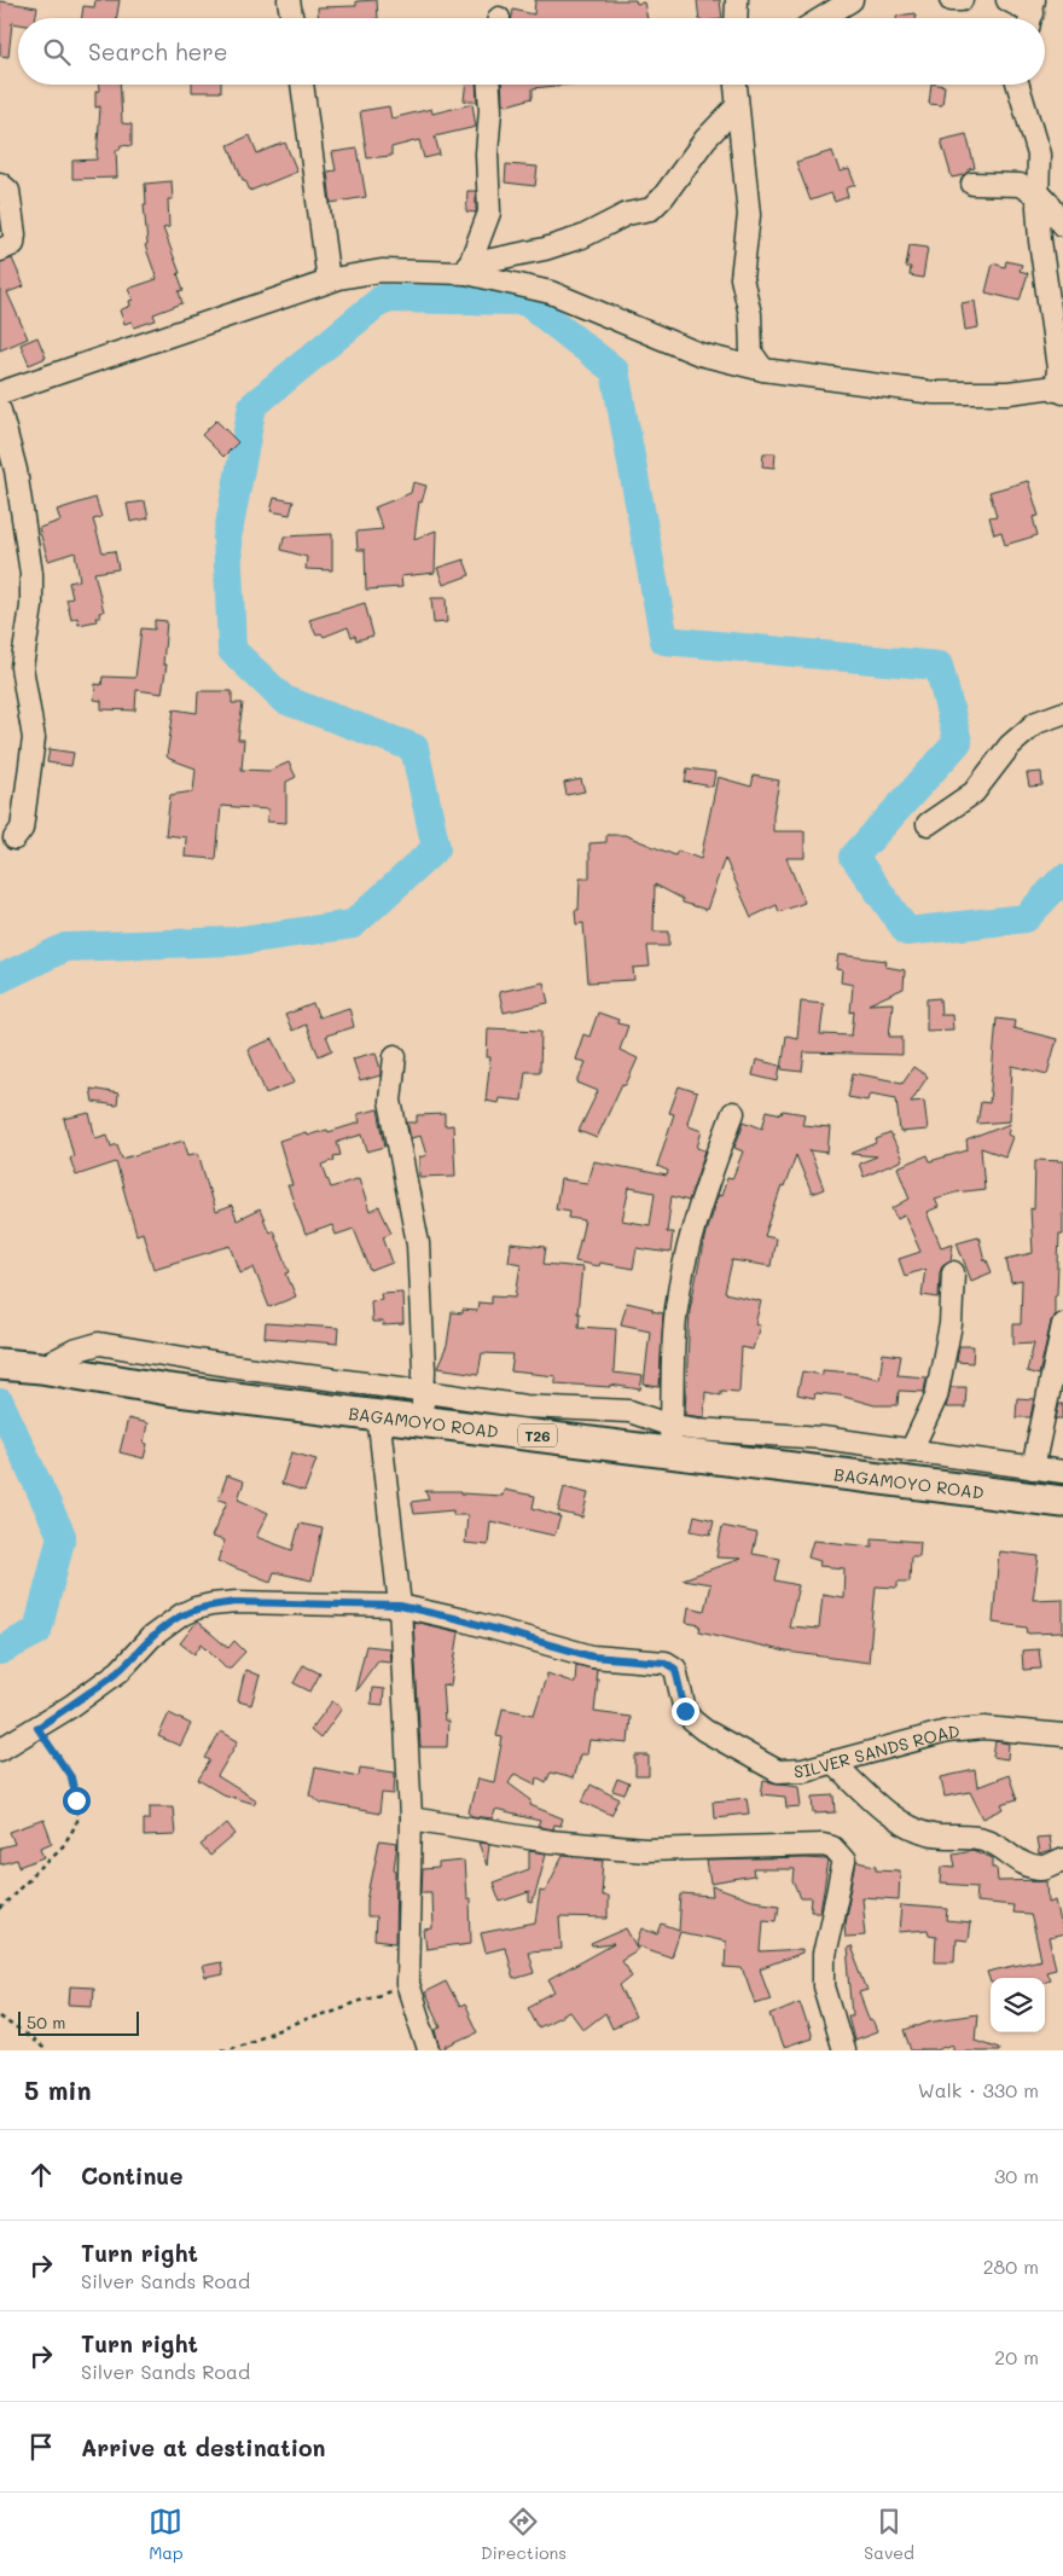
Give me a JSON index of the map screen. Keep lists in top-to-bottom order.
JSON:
{
  "streets": {
    "highway": ["BAGAMOYO ROAD", "T26"],
    "street": ["SILVER SANDS ROAD"]
  },
  "scale_bar": "50 m",
  "page": {
    "search": "Search here",
    "scale": "50 m",
    "heading": ["5 min", "Walk · 330 m"],
    "list": [
      ["Continue", "30 m"],
      ["Turn right", "Silver Sands Road", "280 m"],
      ["Turn right", "Silver Sands Road", "20 m"],
      "Arrive at destination"
    ],
    "nav": ["Map", "Directions", "Saved"]
  }
}
